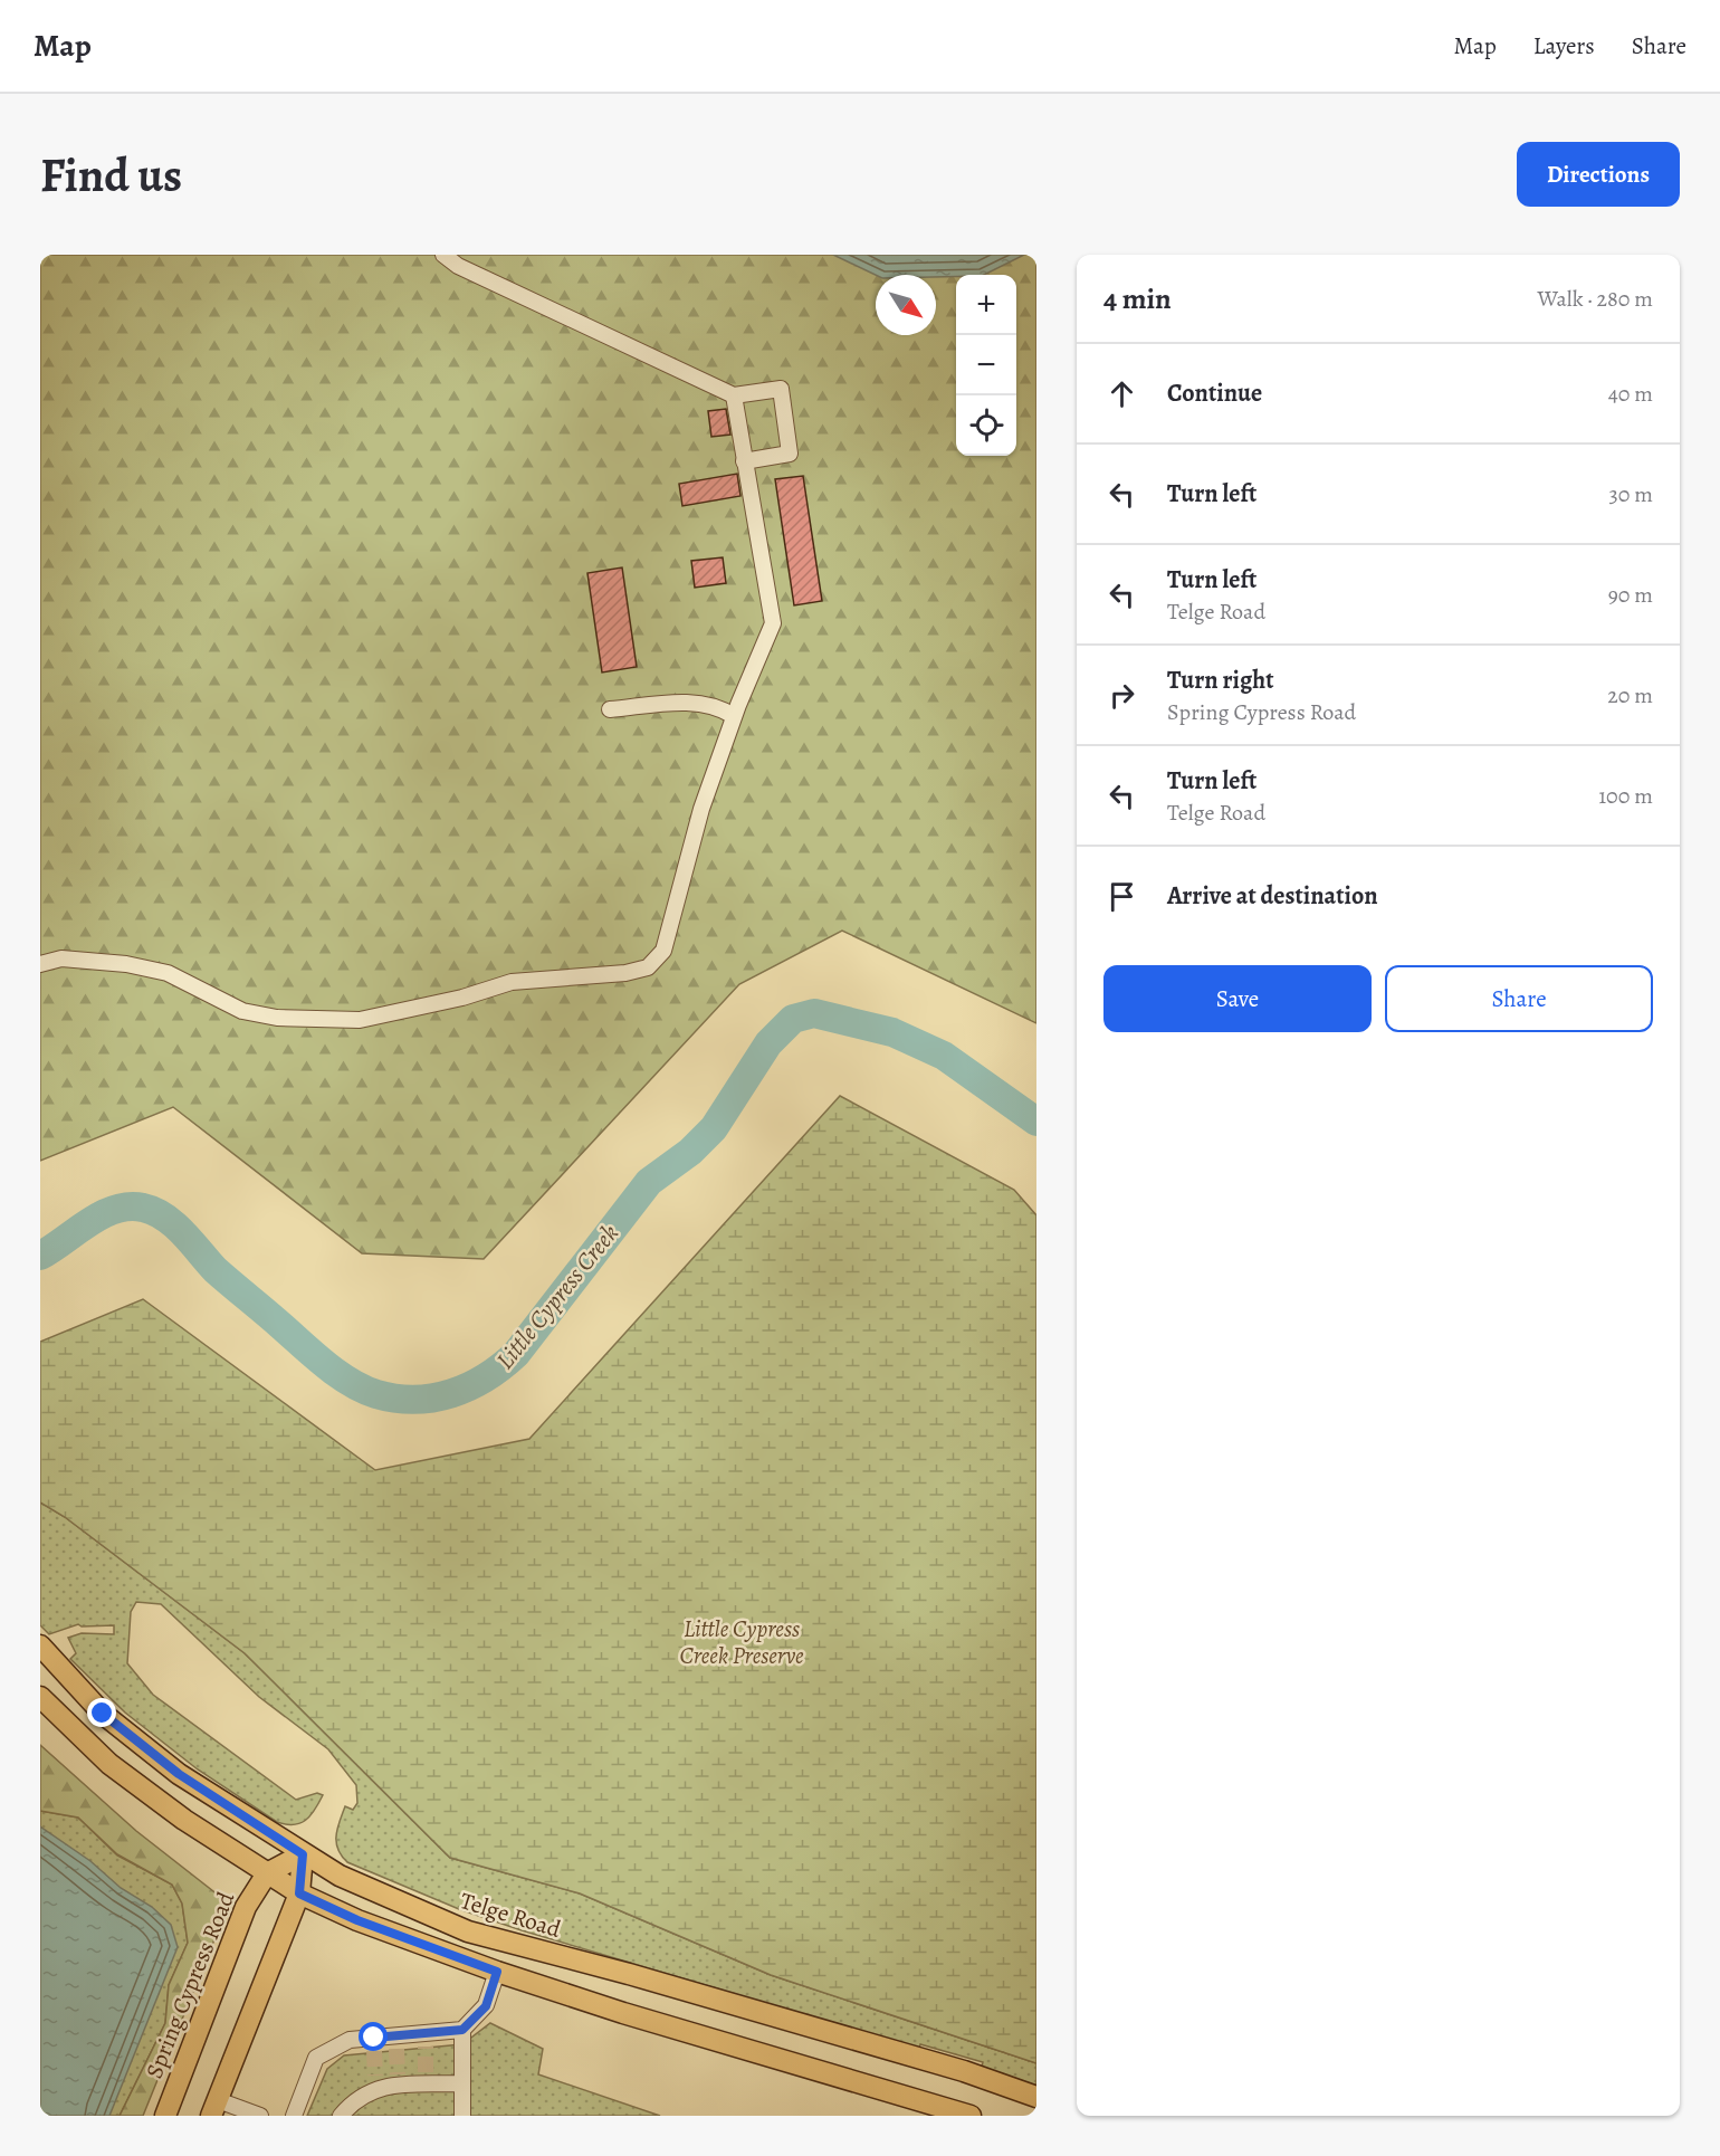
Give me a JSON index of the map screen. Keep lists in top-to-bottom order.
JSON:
{
  "streets": {
    "main road": ["Telge Road", "Spring Cypress Road"]
  },
  "crossings": [
    ["Telge Road", "Spring Cypress Road"]
  ],
  "water": ["Little Cypress Creek"],
  "parks": ["Little Cypress Creek Preserve"],
  "north": "bottom right",
  "page": {
    "header": "Map",
    "nav": ["Map", "Layers", "Share"],
    "buttons": [
      "Directions",
      ["Save", "Share"]
    ],
    "title": "Find us",
    "heading": ["4 min", "Walk · 280 m"],
    "map_buttons": ["+", "−"],
    "list": [
      ["Continue", "40 m"],
      ["Turn left", "30 m"],
      ["Turn left", "Telge Road", "90 m"],
      ["Turn right", "Spring Cypress Road", "20 m"],
      ["Turn left", "Telge Road", "100 m"],
      "Arrive at destination"
    ]
  }
}
